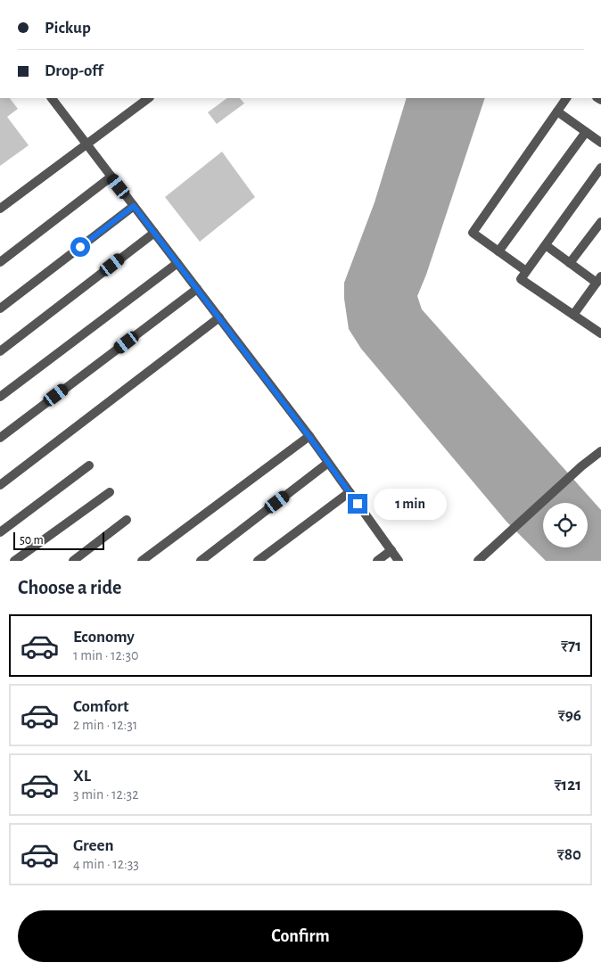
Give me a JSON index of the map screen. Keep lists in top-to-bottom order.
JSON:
{
  "scale_bar": "50 m",
  "page": {
    "banner": ["Pickup", "Drop-off"],
    "bubble": "1 min",
    "scale": "50 m",
    "heading": "Choose a ride",
    "list": [
      {
        "name": "Economy",
        "note": "1 min · 12:30",
        "value": "₹71"
      },
      {
        "name": "Comfort",
        "note": "2 min · 12:31",
        "value": "₹96"
      },
      {
        "name": "XL",
        "note": "3 min · 12:32",
        "value": "₹121"
      },
      {
        "name": "Green",
        "note": "4 min · 12:33",
        "value": "₹80"
      }
    ],
    "buttons": "Confirm"
  }
}
